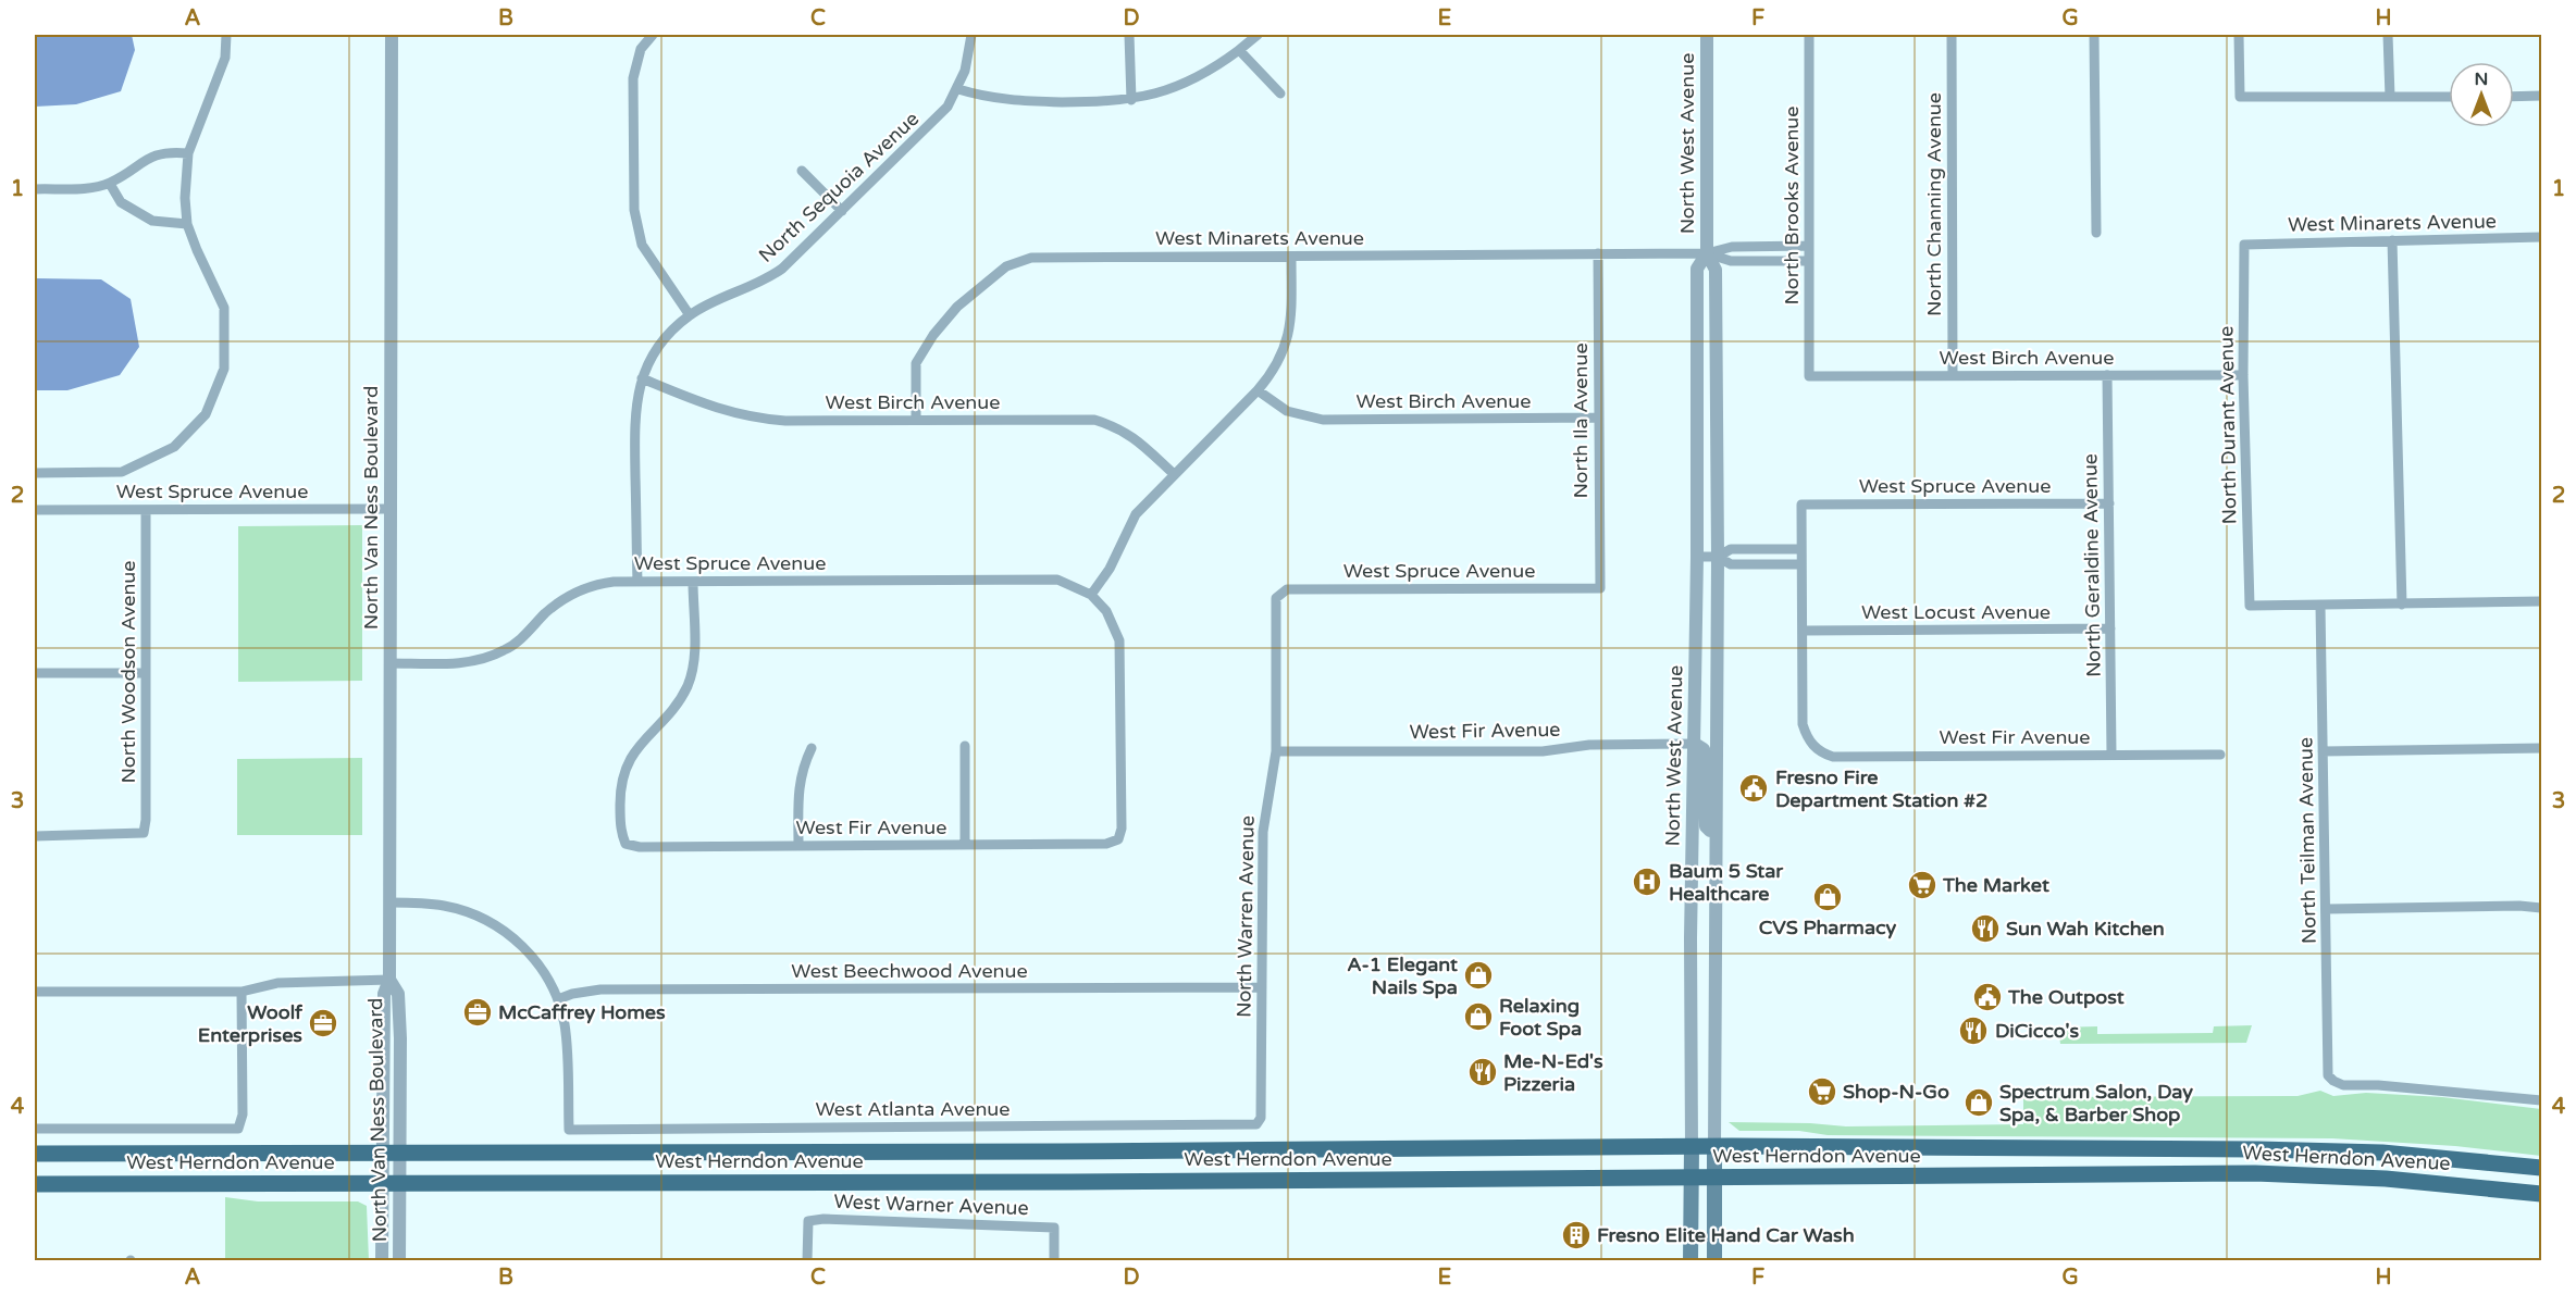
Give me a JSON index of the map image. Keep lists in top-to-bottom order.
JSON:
{
  "streets": {
    "main road": ["North West Avenue", "West Herndon Avenue"],
    "street": [
      "North Sequoia Avenue",
      "North Channing Avenue",
      "North Brooks Avenue",
      "West Minarets Avenue",
      "West Birch Avenue",
      "North Ila Avenue",
      "North Durant Avenue",
      "West Spruce Avenue",
      "North Van Ness Boulevard",
      "North Geraldine Avenue",
      "West Locust Avenue",
      "North Woodson Avenue",
      "West Fir Avenue",
      "North Teilman Avenue",
      "North Warren Avenue",
      "West Beechwood Avenue",
      "West Atlanta Avenue",
      "West Warner Avenue"
    ]
  },
  "crossings": [
    ["North West Avenue", "West Minarets Avenue"],
    ["North West Avenue", "West Fir Avenue"],
    ["North West Avenue", "West Herndon Avenue"],
    ["North Sequoia Avenue", "West Birch Avenue"],
    ["North Sequoia Avenue", "West Spruce Avenue"],
    ["North Channing Avenue", "West Birch Avenue"],
    ["North Brooks Avenue", "West Minarets Avenue"],
    ["North Brooks Avenue", "West Birch Avenue"],
    ["West Minarets Avenue", "West Birch Avenue"],
    ["West Minarets Avenue", "North Ila Avenue"],
    ["West Minarets Avenue", "North Durant Avenue"],
    ["West Birch Avenue", "North Ila Avenue"],
    ["West Birch Avenue", "North Durant Avenue"],
    ["West Birch Avenue", "North Geraldine Avenue"],
    ["North Ila Avenue", "West Spruce Avenue"],
    ["North Durant Avenue", "North Teilman Avenue"],
    ["West Spruce Avenue", "North Van Ness Boulevard"],
    ["West Spruce Avenue", "North Geraldine Avenue"],
    ["West Spruce Avenue", "North Woodson Avenue"],
    ["West Spruce Avenue", "West Fir Avenue"],
    ["West Spruce Avenue", "North Warren Avenue"],
    ["North Van Ness Boulevard", "West Herndon Avenue"],
    ["North Geraldine Avenue", "West Locust Avenue"],
    ["North Geraldine Avenue", "West Fir Avenue"],
    ["West Locust Avenue", "West Fir Avenue"],
    ["West Fir Avenue", "North Warren Avenue"],
    ["North Warren Avenue", "West Beechwood Avenue"],
    ["North Warren Avenue", "West Atlanta Avenue"],
    ["West Beechwood Avenue", "West Atlanta Avenue"]
  ],
  "places": {
    "public building": ["Fresno Fire Department Station #2", "The Outpost"],
    "hospital": ["Baum 5 Star Healthcare"],
    "supermarket": ["The Market", "Shop-N-Go"],
    "shop": [
      "CVS Pharmacy",
      "A-1 Elegant Nails Spa",
      "Relaxing Foot Spa",
      "Spectrum Salon, Day Spa, & Barber Shop"
    ],
    "restaurant": ["Sun Wah Kitchen", "DiCicco's", "Me-N-Ed's Pizzeria"],
    "office": ["McCaffrey Homes", "Woolf Enterprises"],
    "building": ["Fresno Elite Hand Car Wash"]
  },
  "north": "top",
  "grid": {
    "columns": [
      "A",
      "B",
      "C",
      "D",
      "E",
      "F",
      "G",
      "H"
    ],
    "rows": [
      "1",
      "2",
      "3",
      "4"
    ]
  }
}
